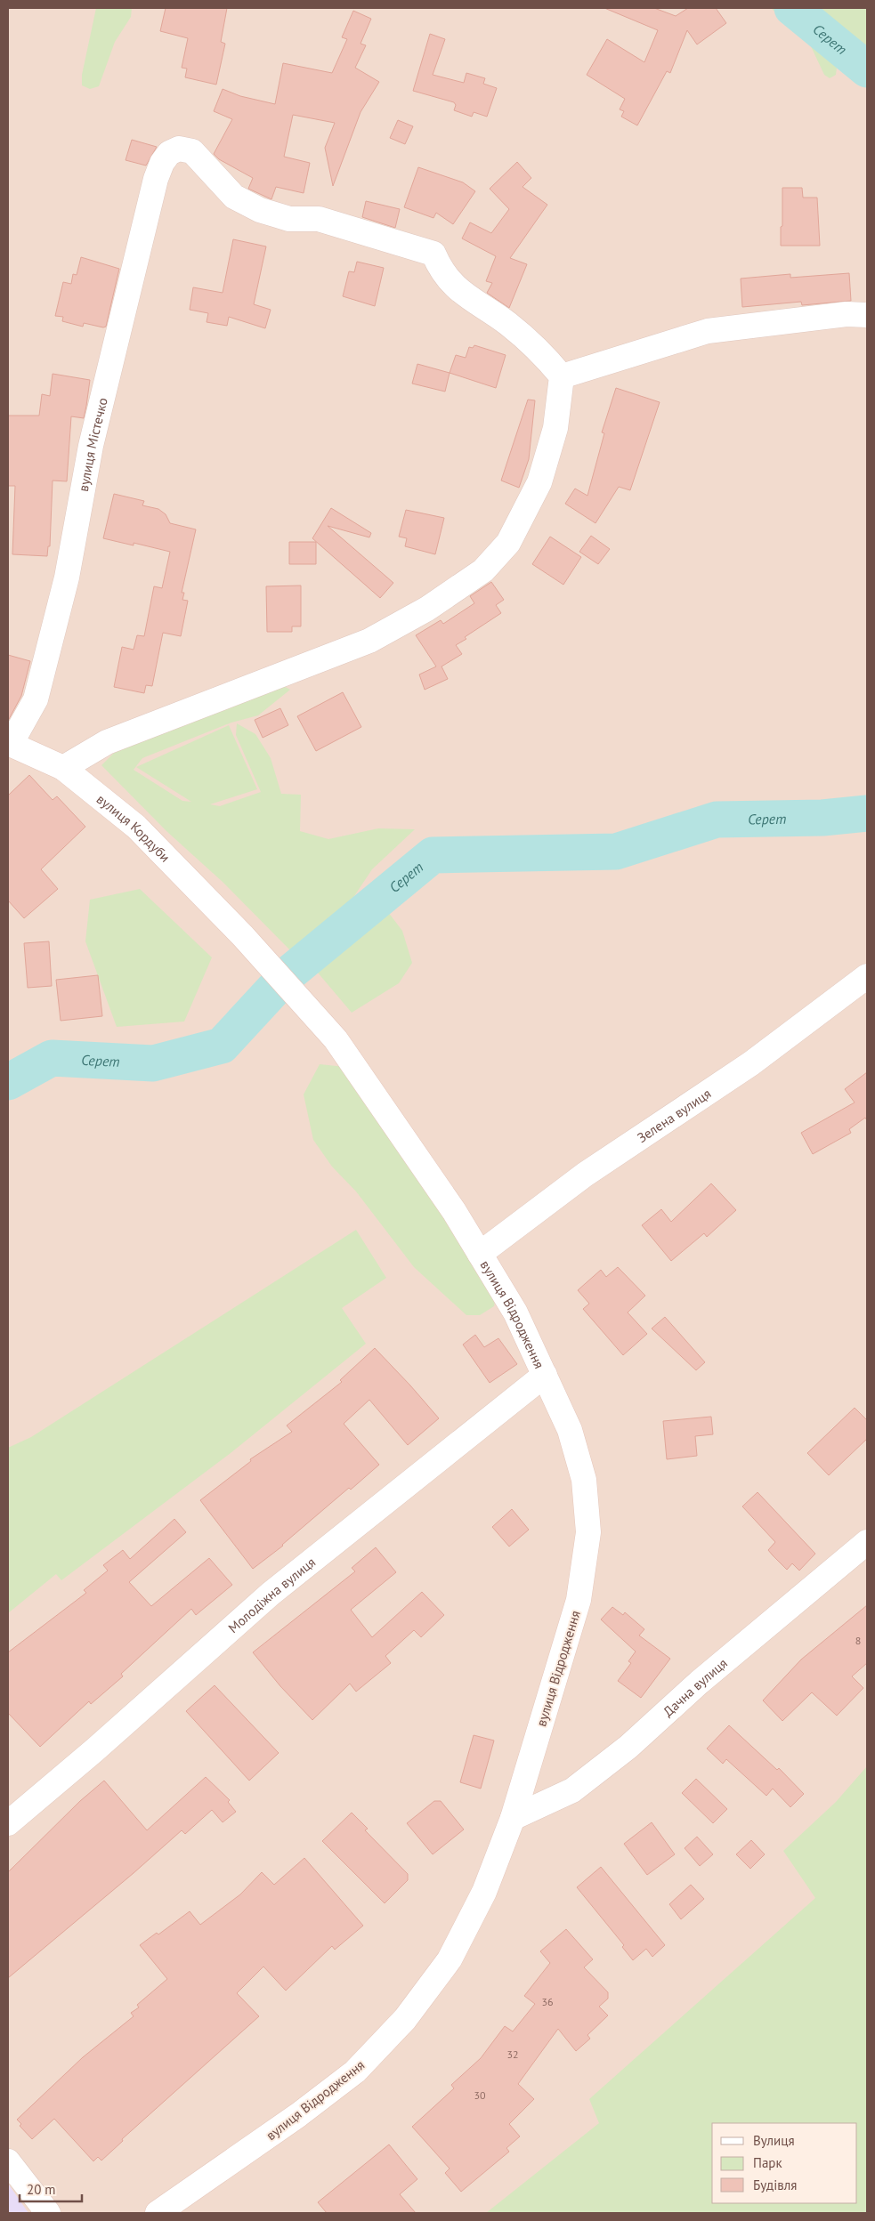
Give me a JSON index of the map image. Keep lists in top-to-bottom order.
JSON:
{
  "streets": {
    "street": [
      "вулиця Містечко",
      "вулиця Кордуби",
      "Зелена вулиця",
      "вулиця Відродження",
      "Молодіжна вулиця",
      "Дачна вулиця"
    ]
  },
  "crossings": [
    ["вулиця Містечко", "вулиця Кордуби"],
    ["вулиця Кордуби", "вулиця Відродження"],
    ["Зелена вулиця", "вулиця Відродження"],
    ["вулиця Відродження", "Молодіжна вулиця"],
    ["вулиця Відродження", "Дачна вулиця"]
  ],
  "water": ["Серет"],
  "house_numbers": [
    "8",
    "36",
    "32",
    "30"
  ],
  "legend": ["Вулиця", "Парк", "Будівля"],
  "scale_bar": "20 m"
}
